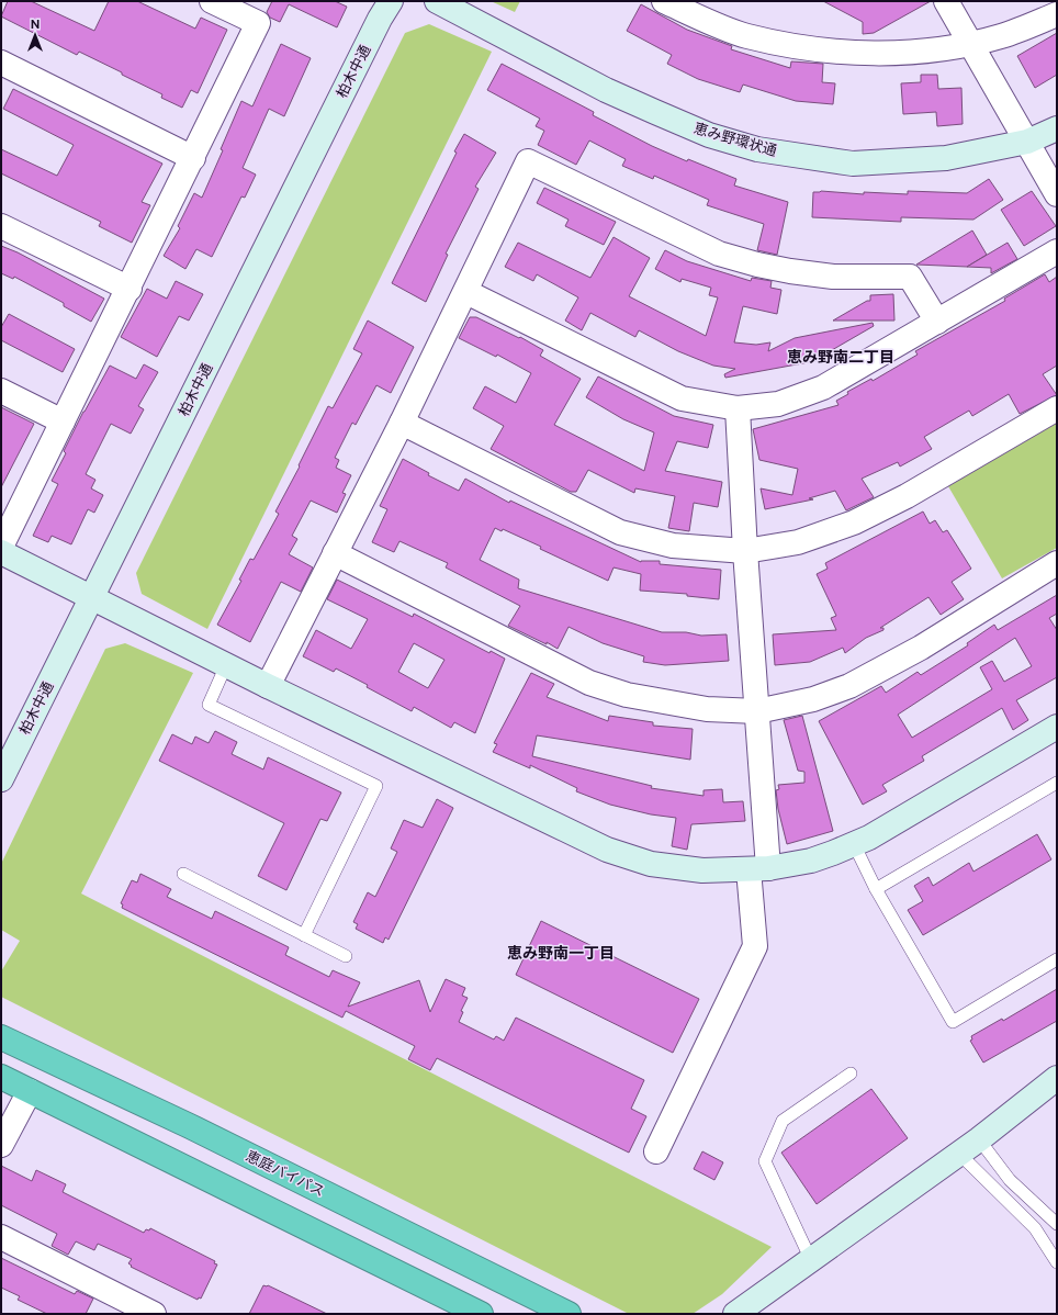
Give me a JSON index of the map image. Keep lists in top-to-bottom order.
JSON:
{
  "streets": {
    "highway": ["恵庭バイパス"],
    "street": ["柏木中通", "恵み野環状通"]
  },
  "districts": ["恵み野南二丁目", "恵み野南一丁目"],
  "north": "top"
}
